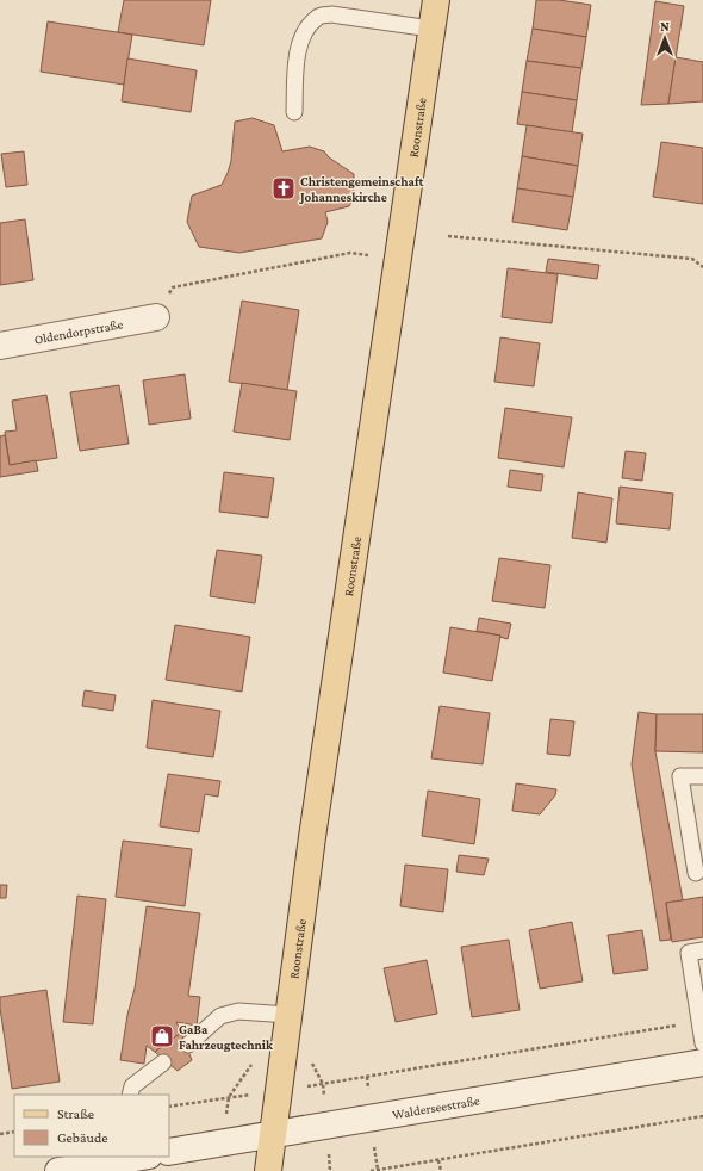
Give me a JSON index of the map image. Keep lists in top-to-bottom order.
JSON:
{
  "streets": {
    "main road": ["Roonstraße", "Oldendorpstraße", "Walderseestraße"]
  },
  "crossings": [
    ["Roonstraße", "Walderseestraße"]
  ],
  "places": {
    "church": ["Christengemeinschaft Johanneskirche"],
    "shop": ["GaBa Fahrzeugtechnik"]
  },
  "legend": ["Straße", "Gebäude"],
  "north": "top"
}
